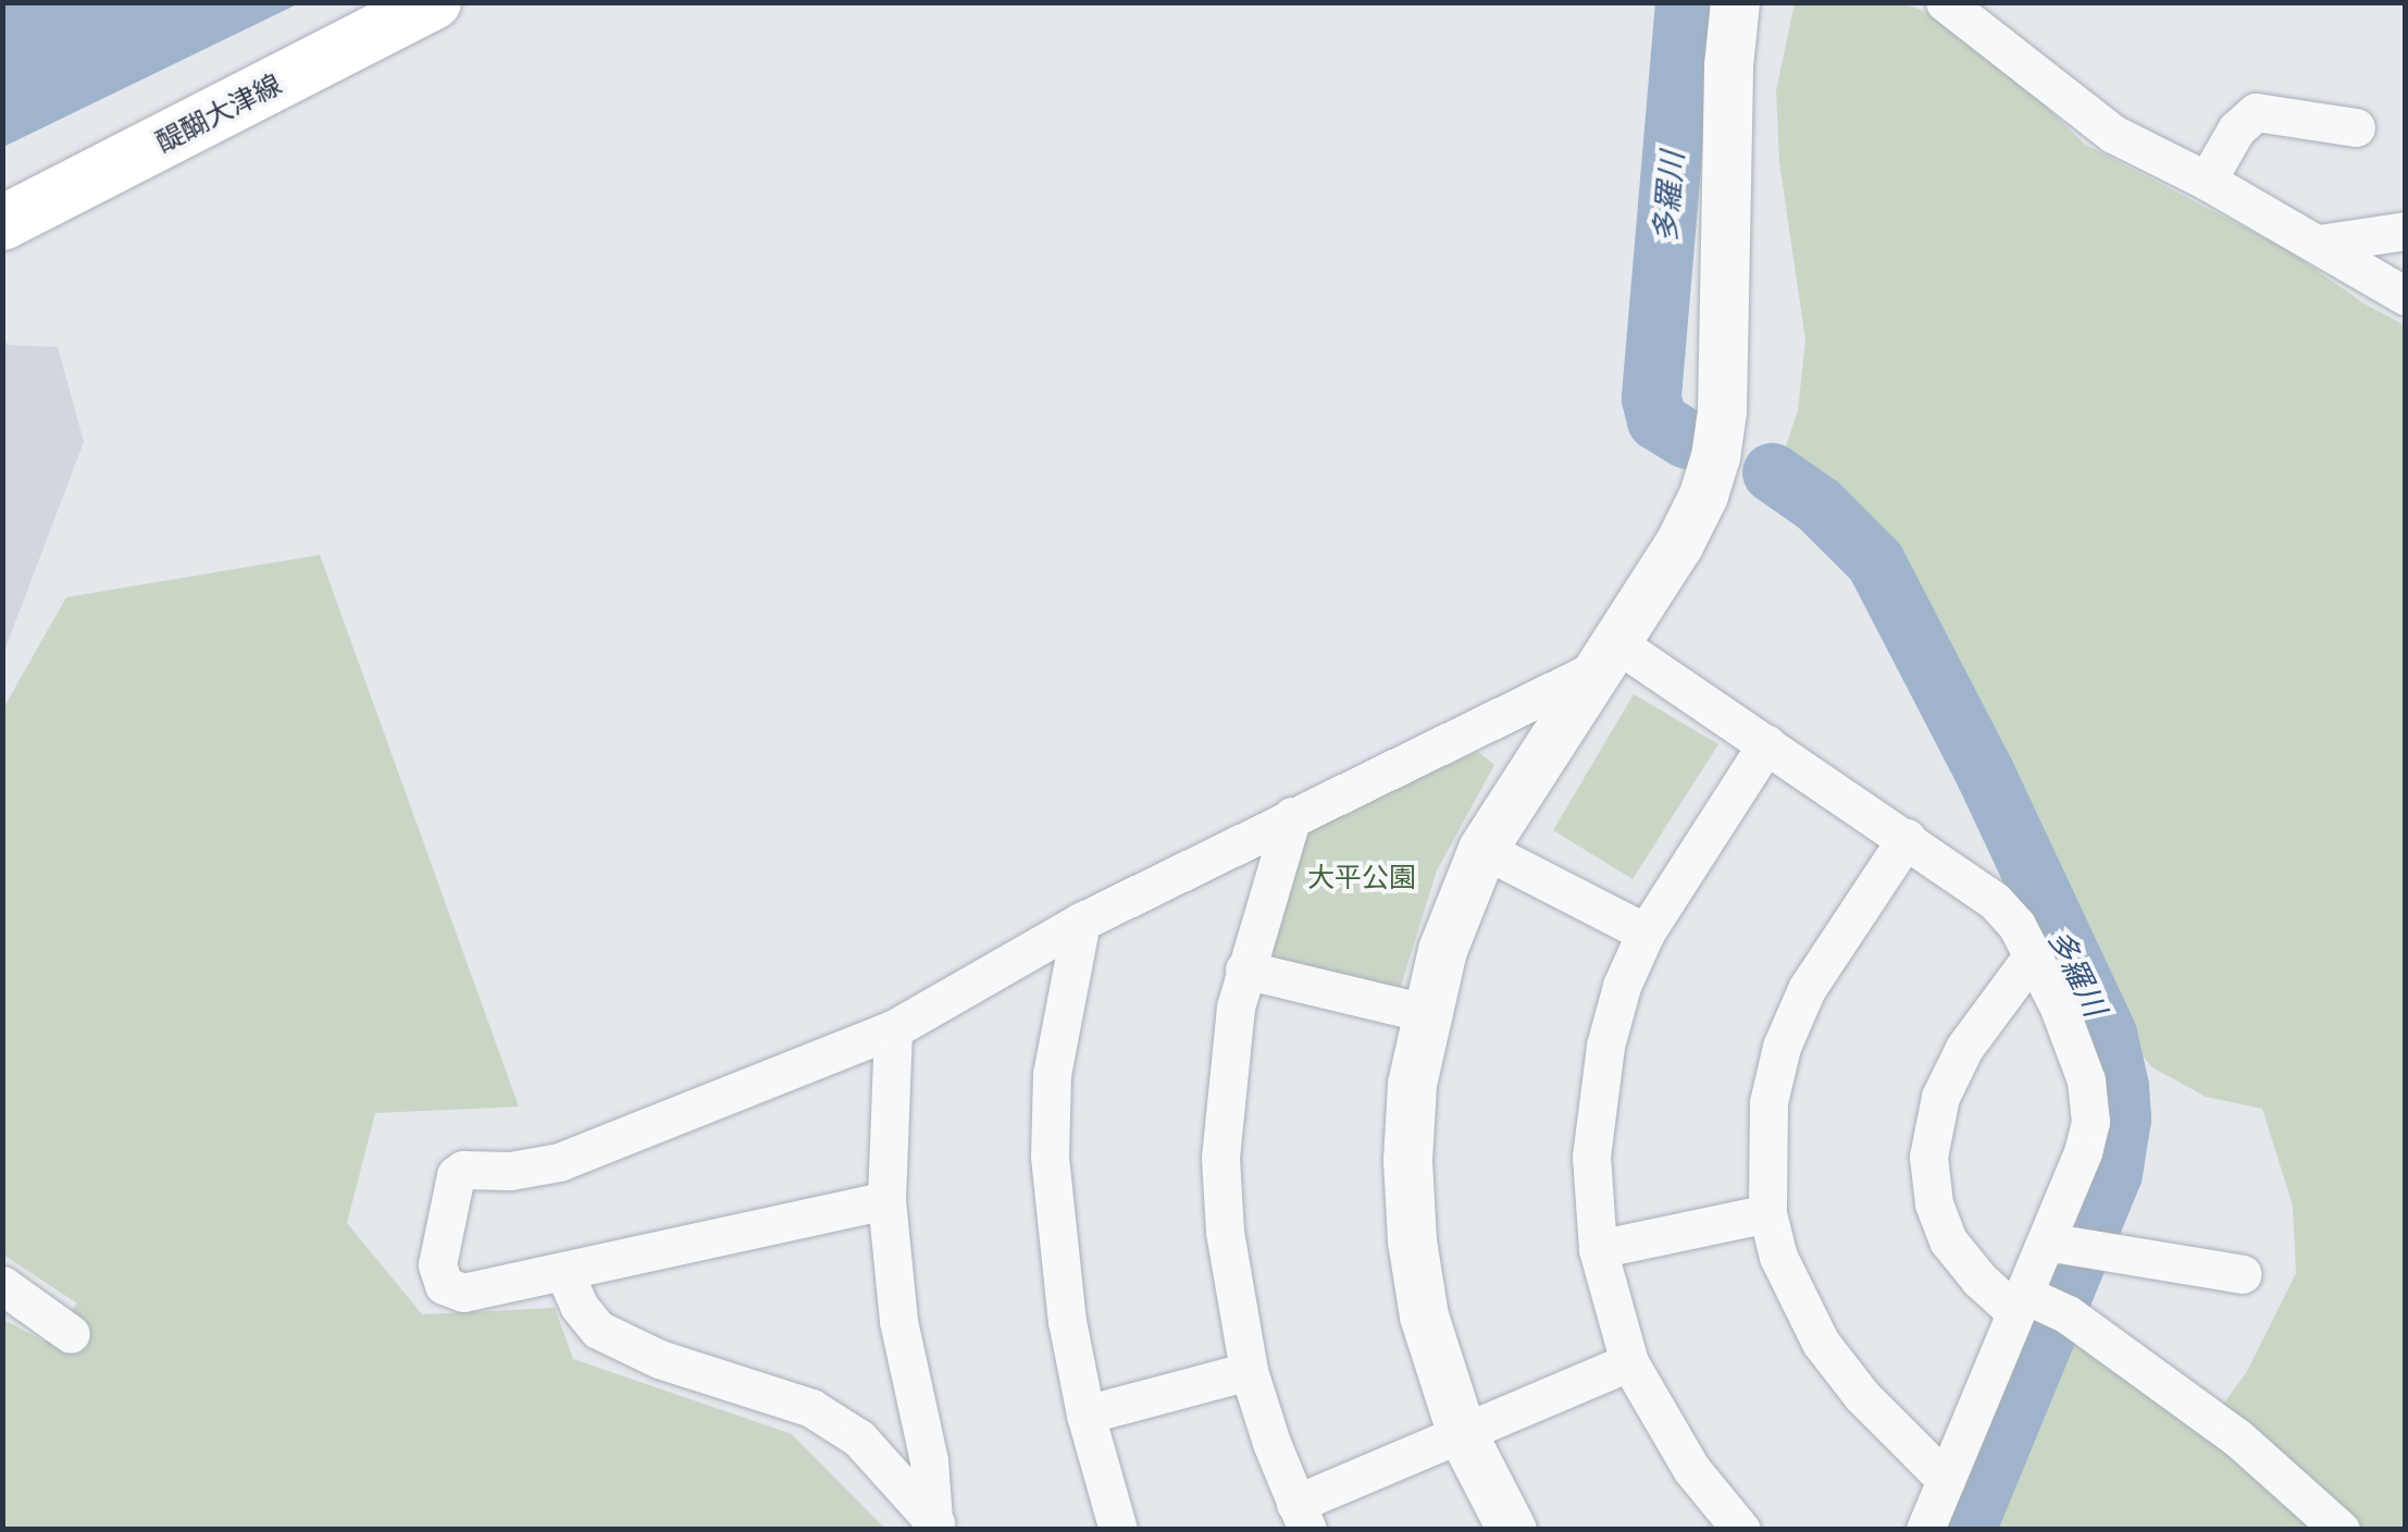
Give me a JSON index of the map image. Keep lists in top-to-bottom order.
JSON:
{
  "streets": {
    "main road": ["醍醐大津線"]
  },
  "water": ["多羅川"],
  "parks": ["大平公園"]
}
